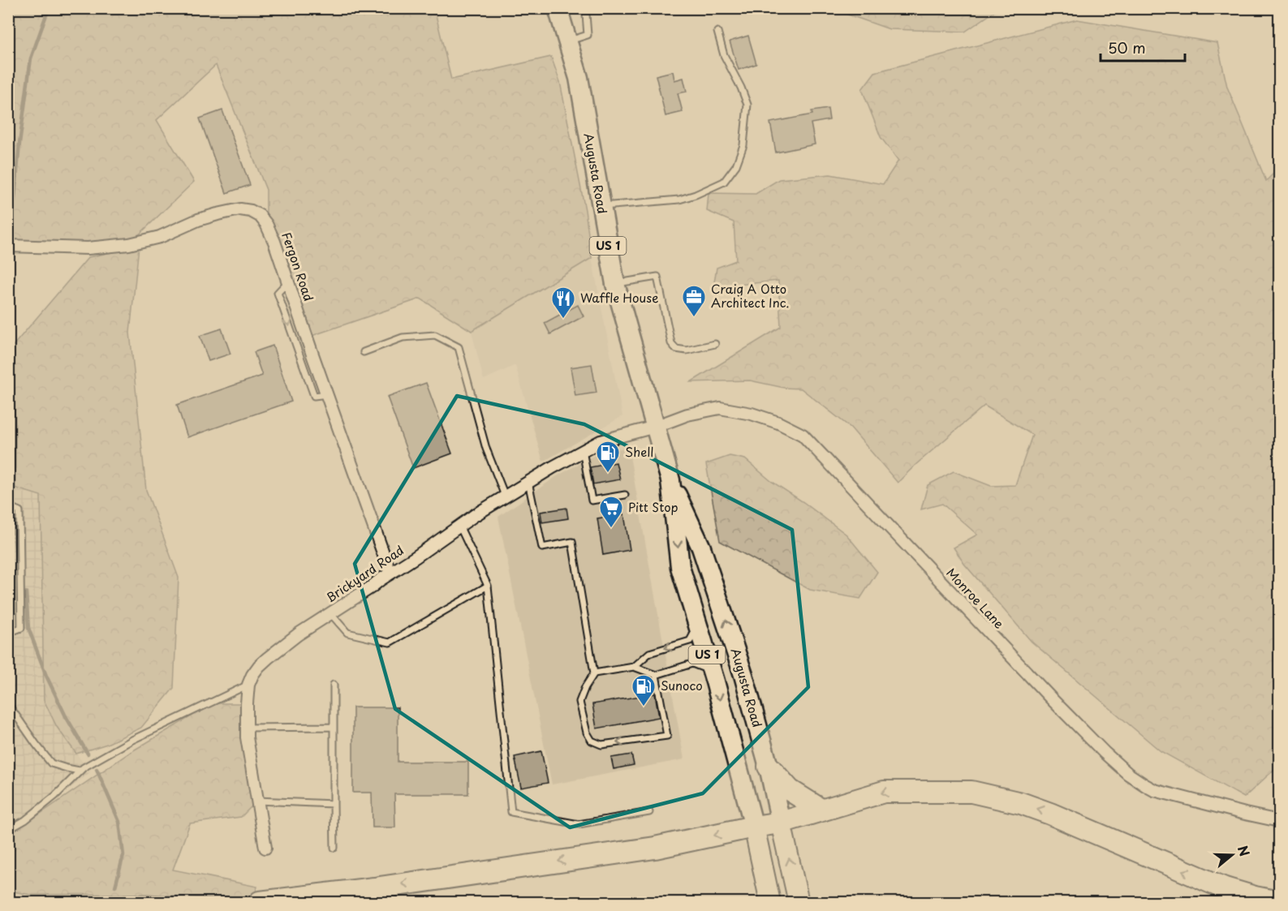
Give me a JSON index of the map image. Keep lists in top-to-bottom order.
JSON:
{
  "streets": {
    "highway": ["Augusta Road", "US 1"],
    "street": ["Fergon Road", "Brickyard Road", "Monroe Lane"]
  },
  "crossings": [
    ["Augusta Road", "Brickyard Road"],
    ["Augusta Road", "Monroe Lane"],
    ["Fergon Road", "Brickyard Road"],
    ["Brickyard Road", "Monroe Lane"]
  ],
  "places": {
    "office": ["Craig A Otto Architect Inc."],
    "restaurant": ["Waffle House"],
    "fuel station": ["Shell", "Sunoco"],
    "supermarket": ["Pitt Stop"]
  },
  "scale_bar": "50 m",
  "north": "right"
}
